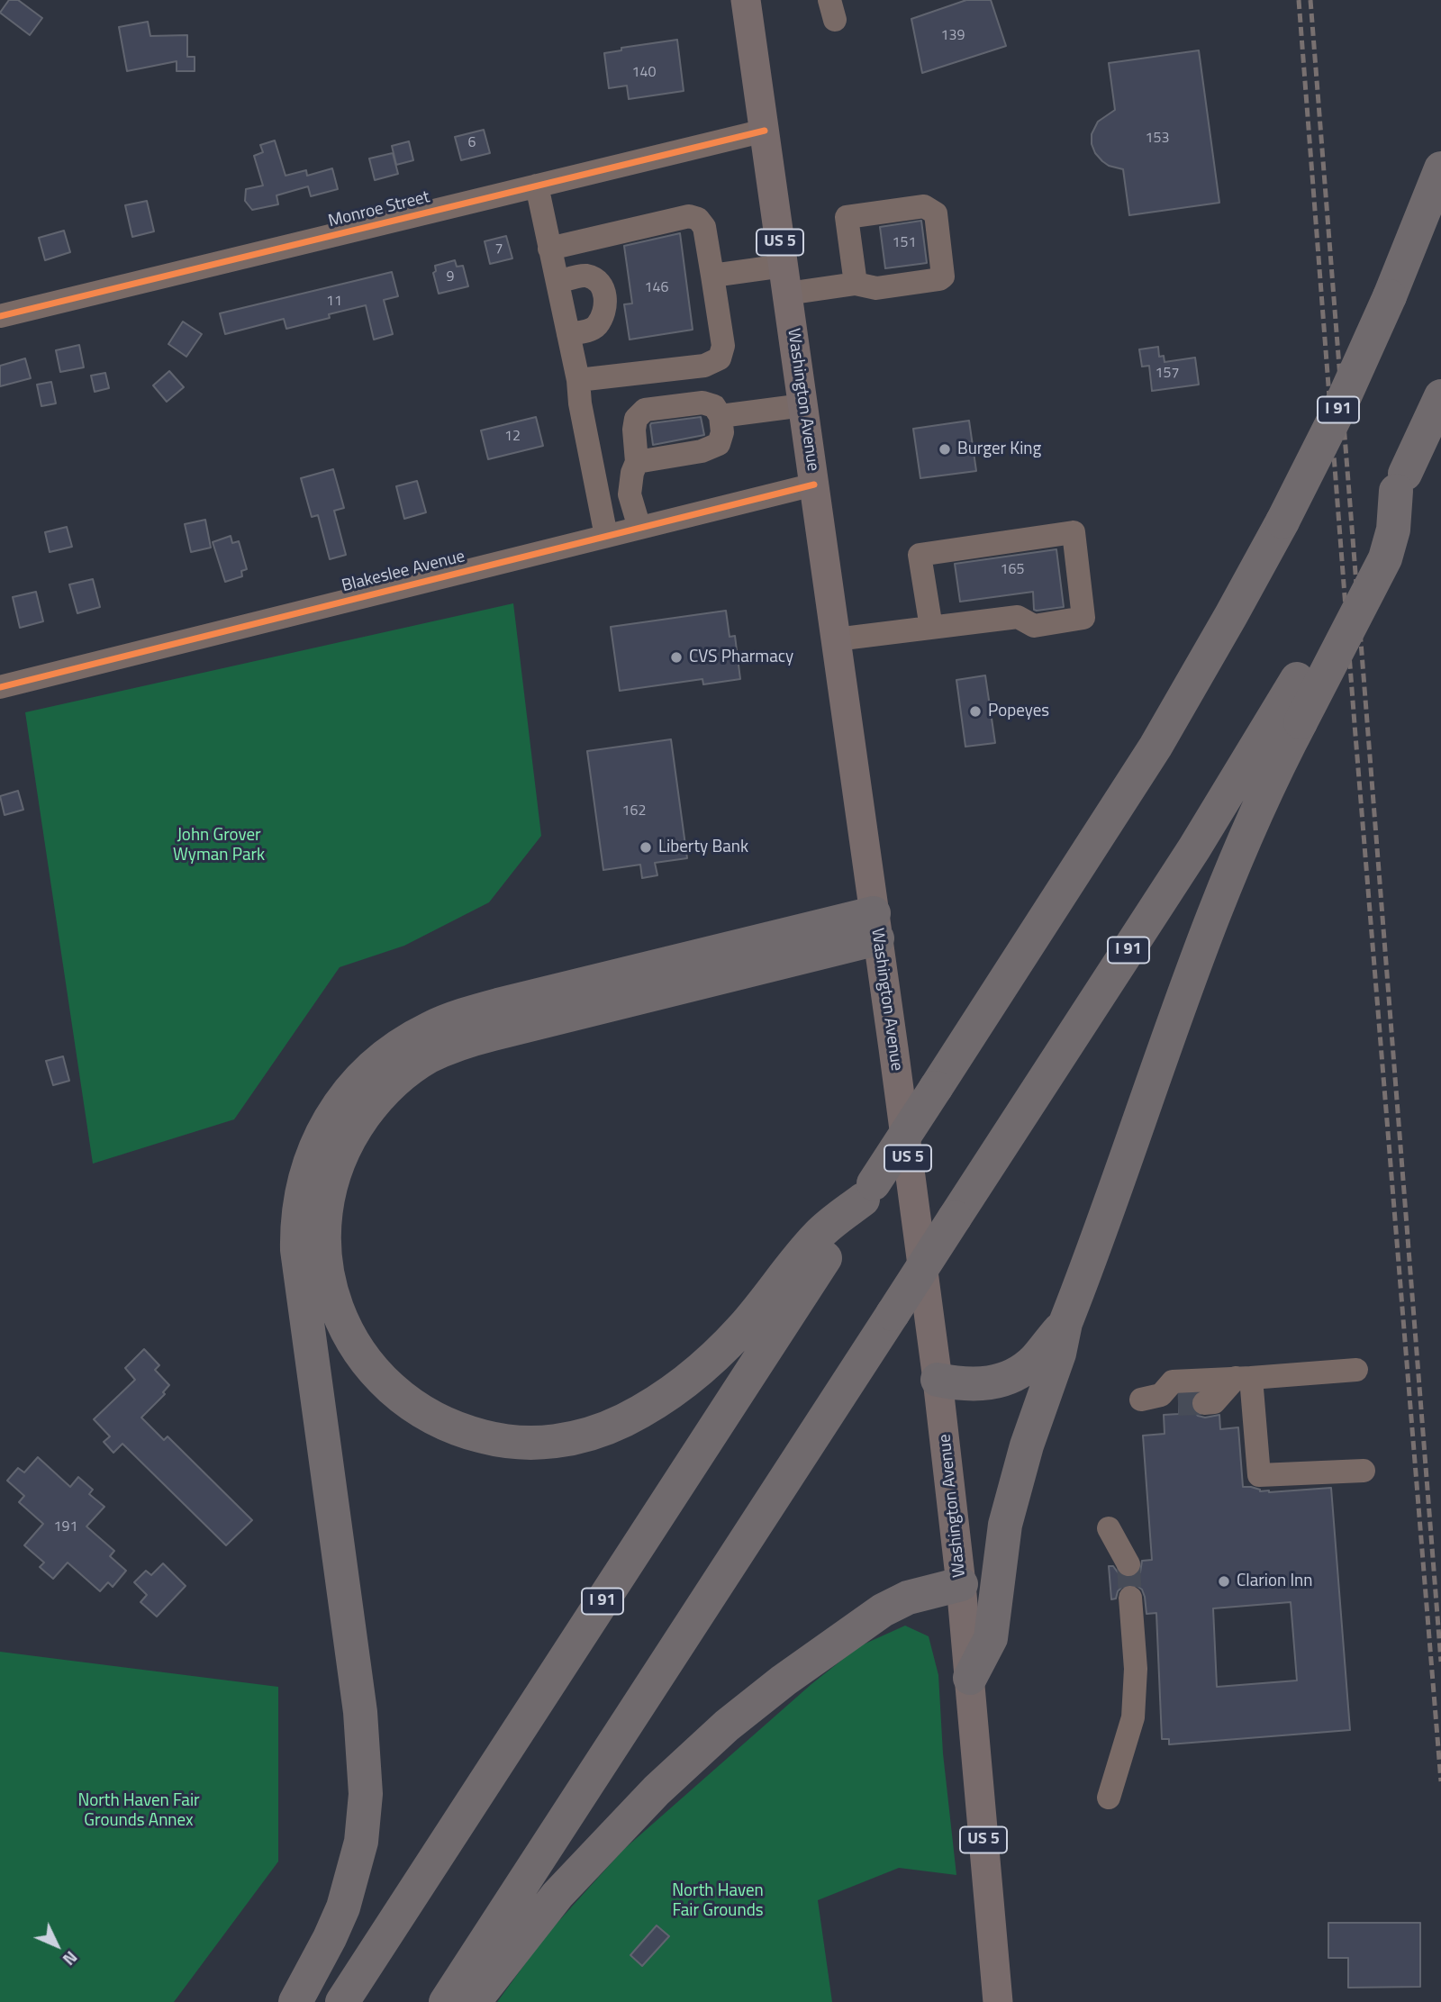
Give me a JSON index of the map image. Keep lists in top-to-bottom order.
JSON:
{
  "streets": {
    "highway": ["I 91"],
    "main road": ["US 5", "Washington Avenue"],
    "street": ["Monroe Street", "Blakeslee Avenue"]
  },
  "crossings": [
    ["Monroe Street", "Washington Avenue"],
    ["Washington Avenue", "Blakeslee Avenue"]
  ],
  "parks": ["John Grover Wyman Park", "North Haven Fair Grounds Annex", "North Haven Fair Grounds"],
  "places": [
    "Burger King",
    "CVS Pharmacy",
    "Popeyes",
    "Liberty Bank",
    "Clarion Inn"
  ],
  "house_numbers": [
    "139",
    "140",
    "153",
    "6",
    "151",
    "7",
    "9",
    "146",
    "11",
    "157",
    "12",
    "165",
    "162",
    "191"
  ],
  "north": "bottom right"
}
